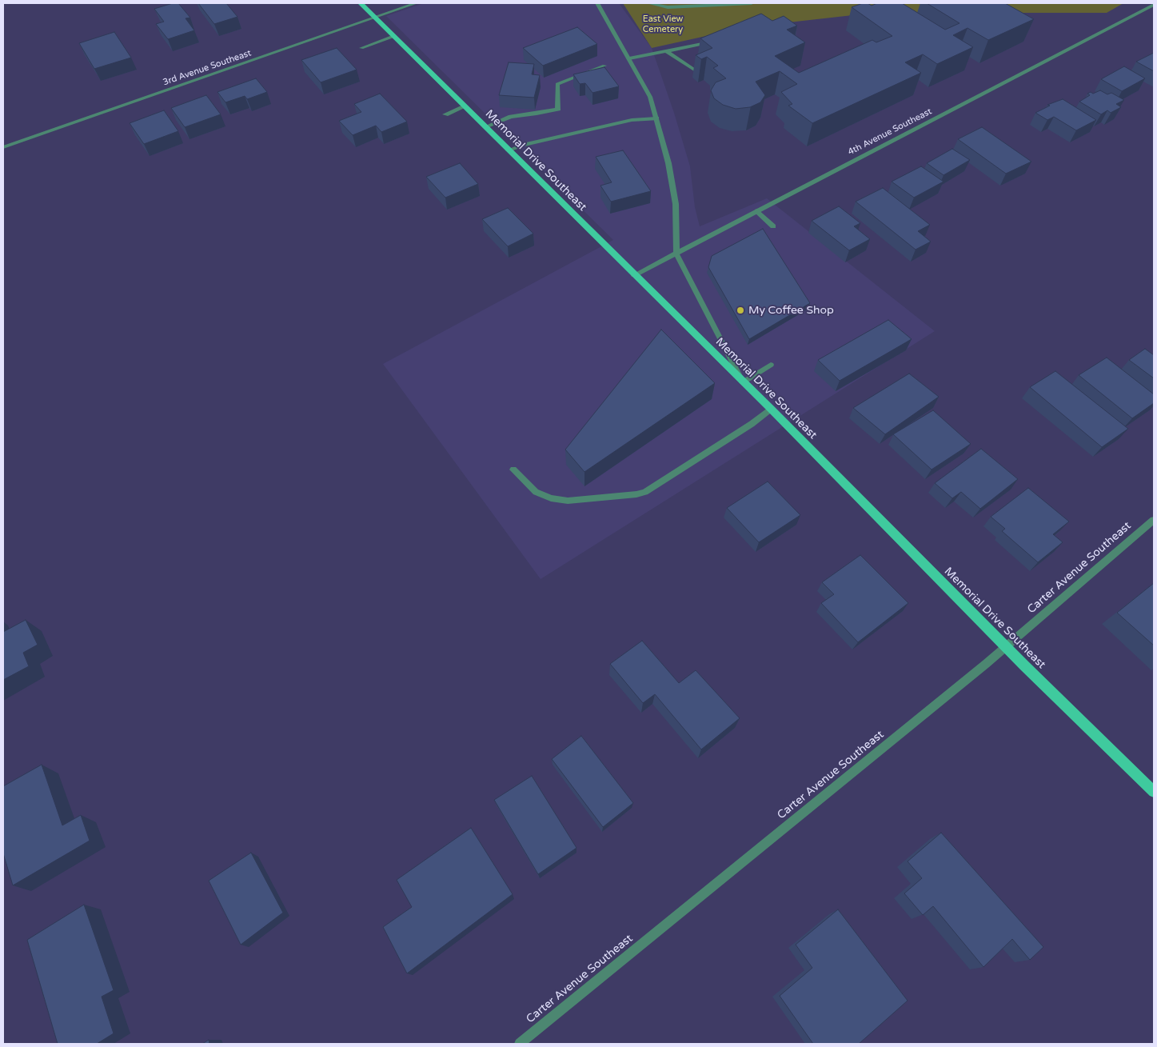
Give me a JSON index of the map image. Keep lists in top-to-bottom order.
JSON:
{
  "streets": {
    "main road": ["Memorial Drive Southeast"],
    "street": ["3rd Avenue Southeast", "4th Avenue Southeast", "Carter Avenue Southeast"]
  },
  "crossings": [
    ["3rd Avenue Southeast", "Memorial Drive Southeast"],
    ["4th Avenue Southeast", "Memorial Drive Southeast"],
    ["Memorial Drive Southeast", "Carter Avenue Southeast"]
  ],
  "parks": ["East View Cemetery"],
  "places": ["My Coffee Shop"]
}
